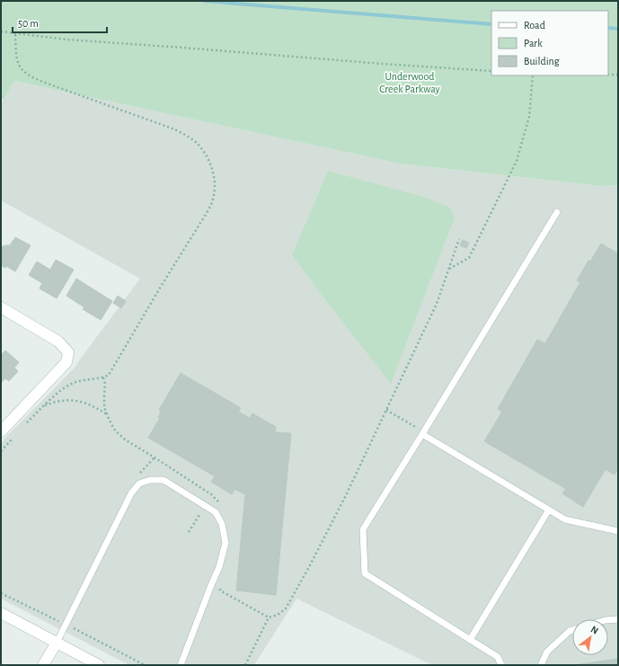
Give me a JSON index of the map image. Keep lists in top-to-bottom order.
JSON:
{
  "parks": ["Underwood Creek Parkway"],
  "legend": ["Road", "Park", "Building"],
  "scale_bar": "50 m",
  "north": "top right"
}
